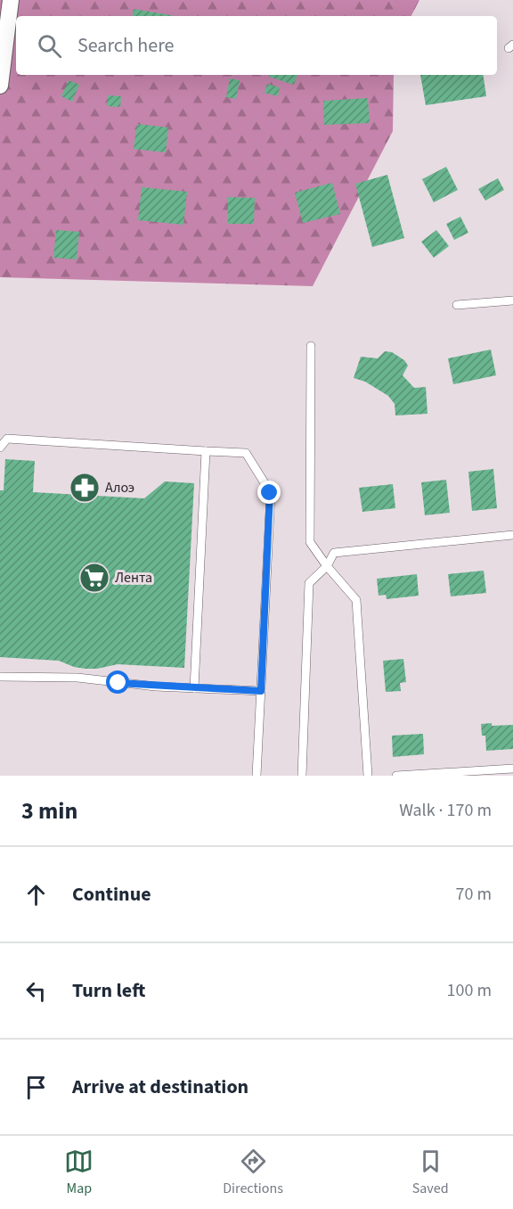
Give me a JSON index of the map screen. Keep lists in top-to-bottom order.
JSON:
{
  "places": {
    "pharmacy": ["Алоэ"],
    "supermarket": ["Лента"]
  },
  "page": {
    "search": "Search here",
    "heading": ["3 min", "Walk · 170 m"],
    "list": [
      ["Continue", "70 m"],
      ["Turn left", "100 m"],
      "Arrive at destination"
    ],
    "nav": ["Map", "Directions", "Saved"]
  }
}
